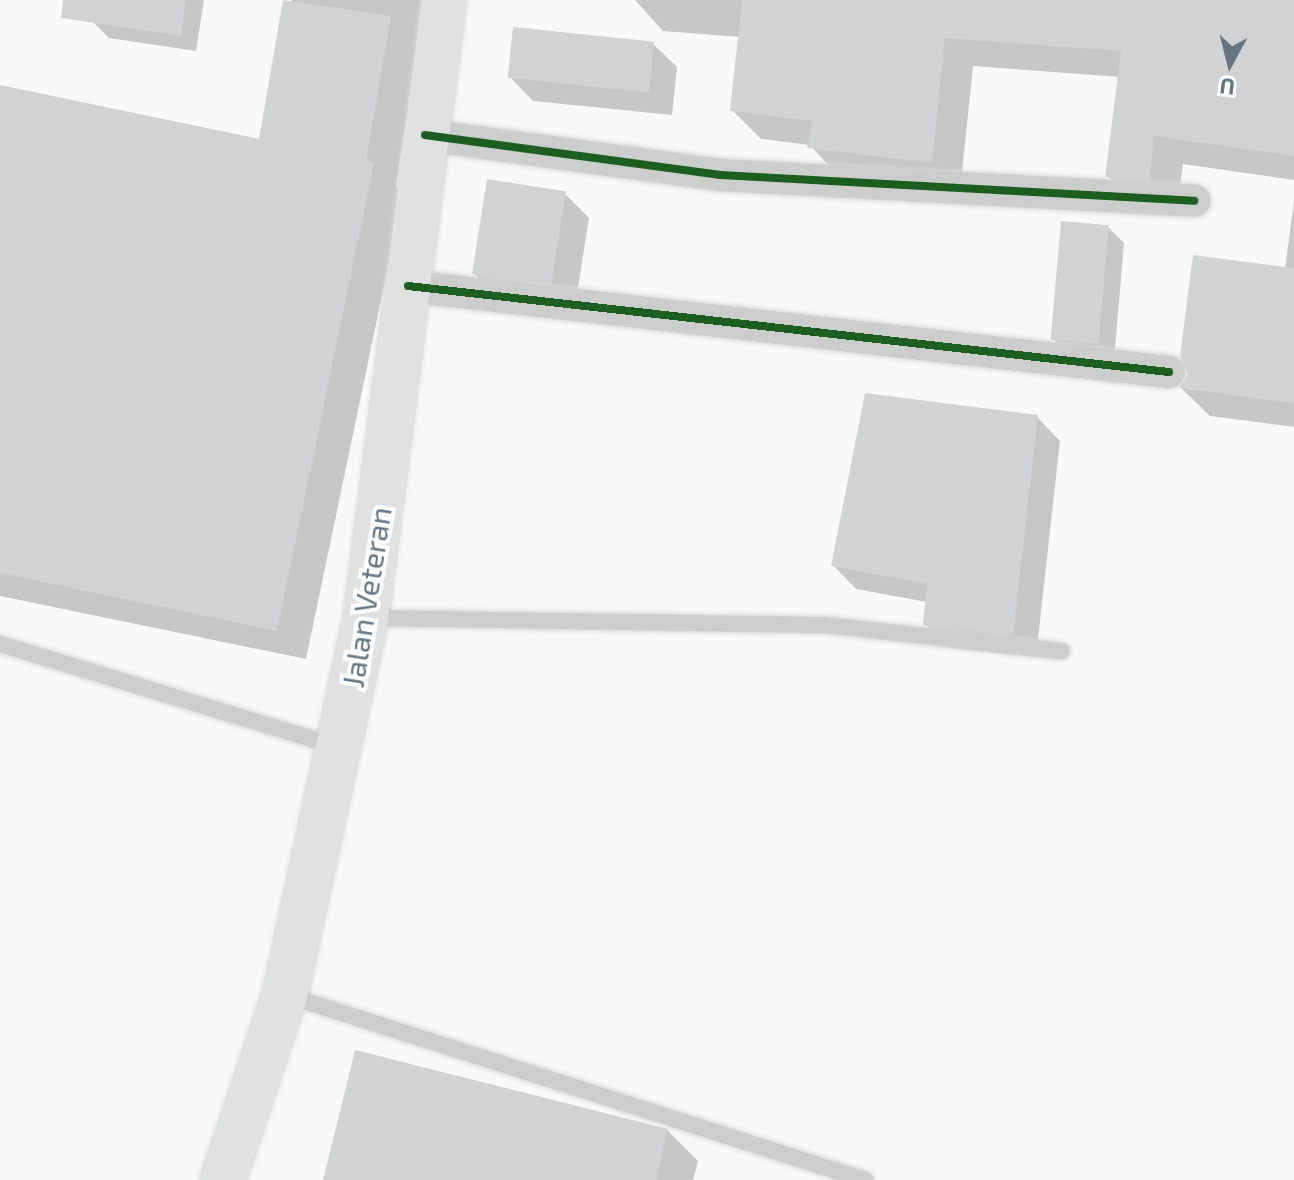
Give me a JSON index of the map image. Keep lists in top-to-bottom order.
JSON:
{
  "streets": {
    "main road": ["Jalan Veteran"]
  },
  "north": "bottom"
}
